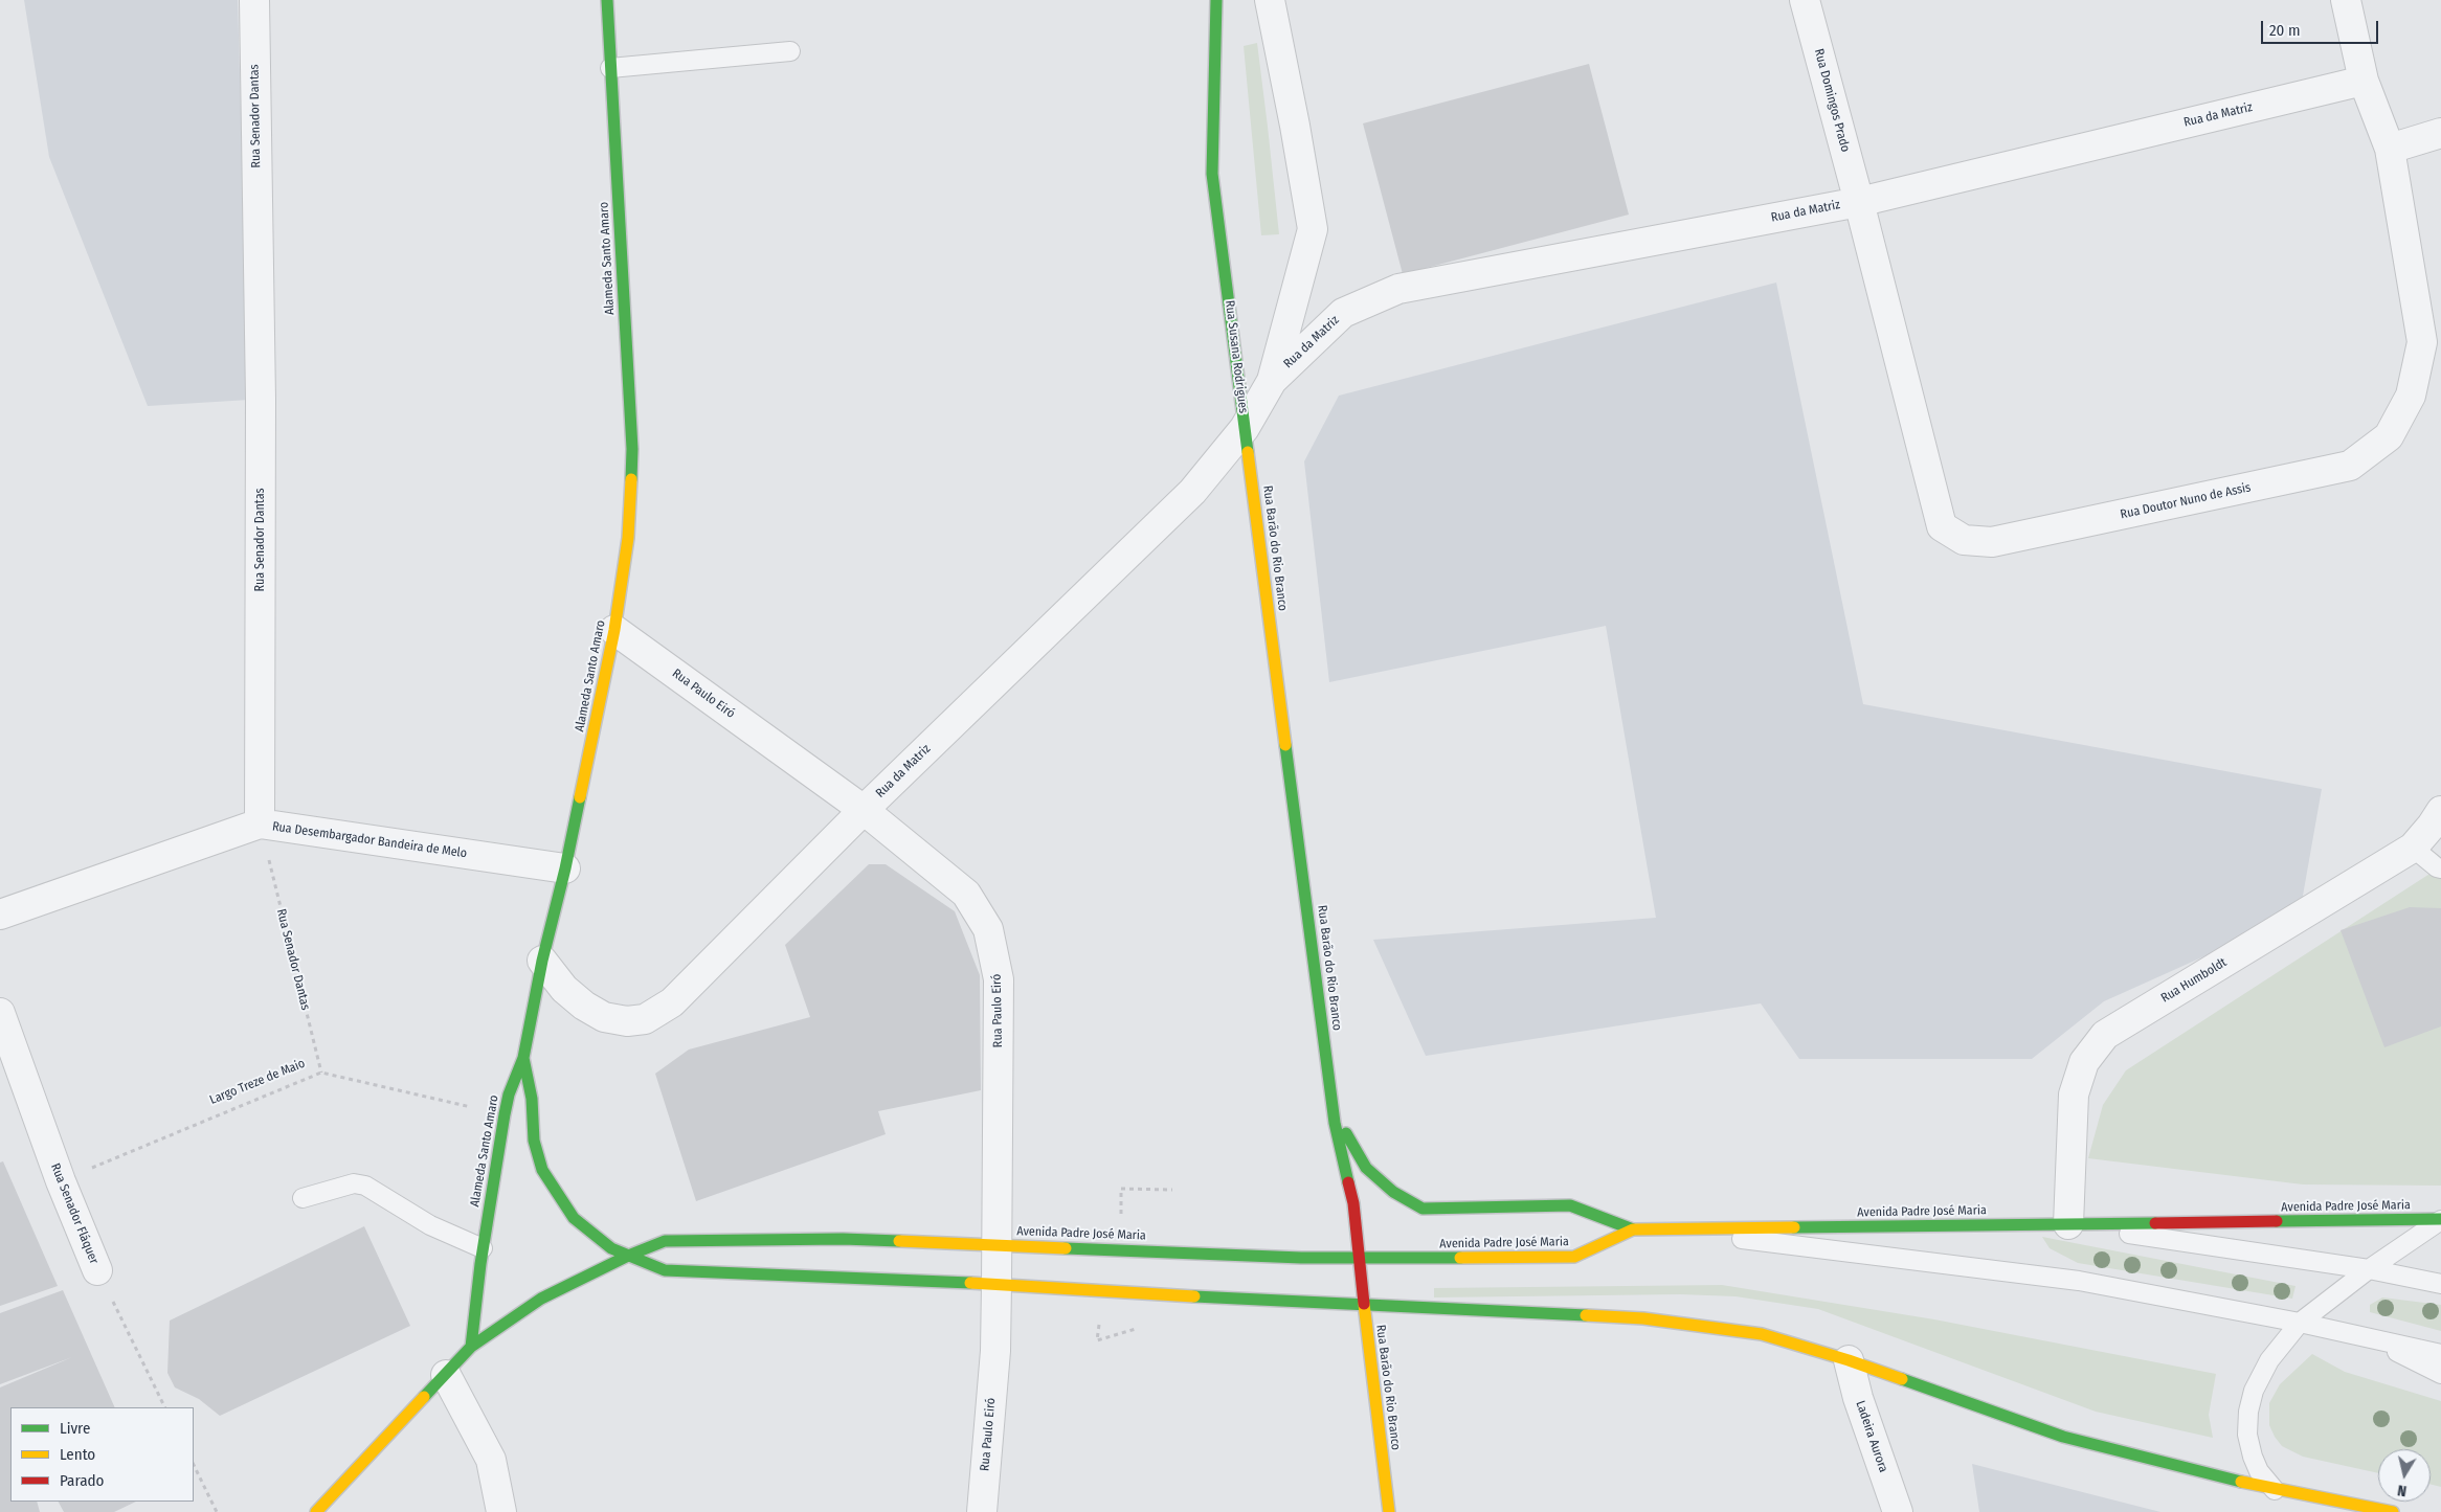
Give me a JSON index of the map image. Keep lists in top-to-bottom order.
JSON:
{
  "streets": {
    "main road": [
      "Alameda Santo Amaro",
      "Rua Susana Rodrigues",
      "Rua Barão do Rio Branco",
      "Avenida Padre José Maria"
    ],
    "street": [
      "Rua Domingos Prado",
      "Rua da Matriz",
      "Rua Senador Dantas",
      "Rua Doutor Nuno de Assis",
      "Rua Paulo Eiró",
      "Rua Desembargador Bandeira de Melo",
      "Rua Humboldt",
      "Rua Senador Fláquer",
      "Ladeira Aurora"
    ],
    "path": ["Largo Treze de Maio"]
  },
  "crossings": [
    ["Rua Domingos Prado", "Rua da Matriz"],
    ["Rua Domingos Prado", "Rua Doutor Nuno de Assis"],
    ["Rua da Matriz", "Alameda Santo Amaro"],
    ["Rua da Matriz", "Rua Susana Rodrigues"],
    ["Rua da Matriz", "Rua Doutor Nuno de Assis"],
    ["Rua da Matriz", "Rua Barão do Rio Branco"],
    ["Rua da Matriz", "Rua Paulo Eiró"],
    ["Rua Senador Dantas", "Rua Desembargador Bandeira de Melo"],
    ["Rua Senador Dantas", "Largo Treze de Maio"],
    ["Alameda Santo Amaro", "Rua Paulo Eiró"],
    ["Alameda Santo Amaro", "Rua Desembargador Bandeira de Melo"],
    ["Alameda Santo Amaro", "Largo Treze de Maio"],
    ["Alameda Santo Amaro", "Avenida Padre José Maria"],
    ["Rua Susana Rodrigues", "Rua Barão do Rio Branco"],
    ["Rua Barão do Rio Branco", "Avenida Padre José Maria"],
    ["Rua Paulo Eiró", "Avenida Padre José Maria"],
    ["Rua Humboldt", "Avenida Padre José Maria"],
    ["Largo Treze de Maio", "Rua Senador Fláquer"]
  ],
  "legend": ["Livre", "Lento", "Parado"],
  "scale_bar": "20 m",
  "north": "bottom"
}
